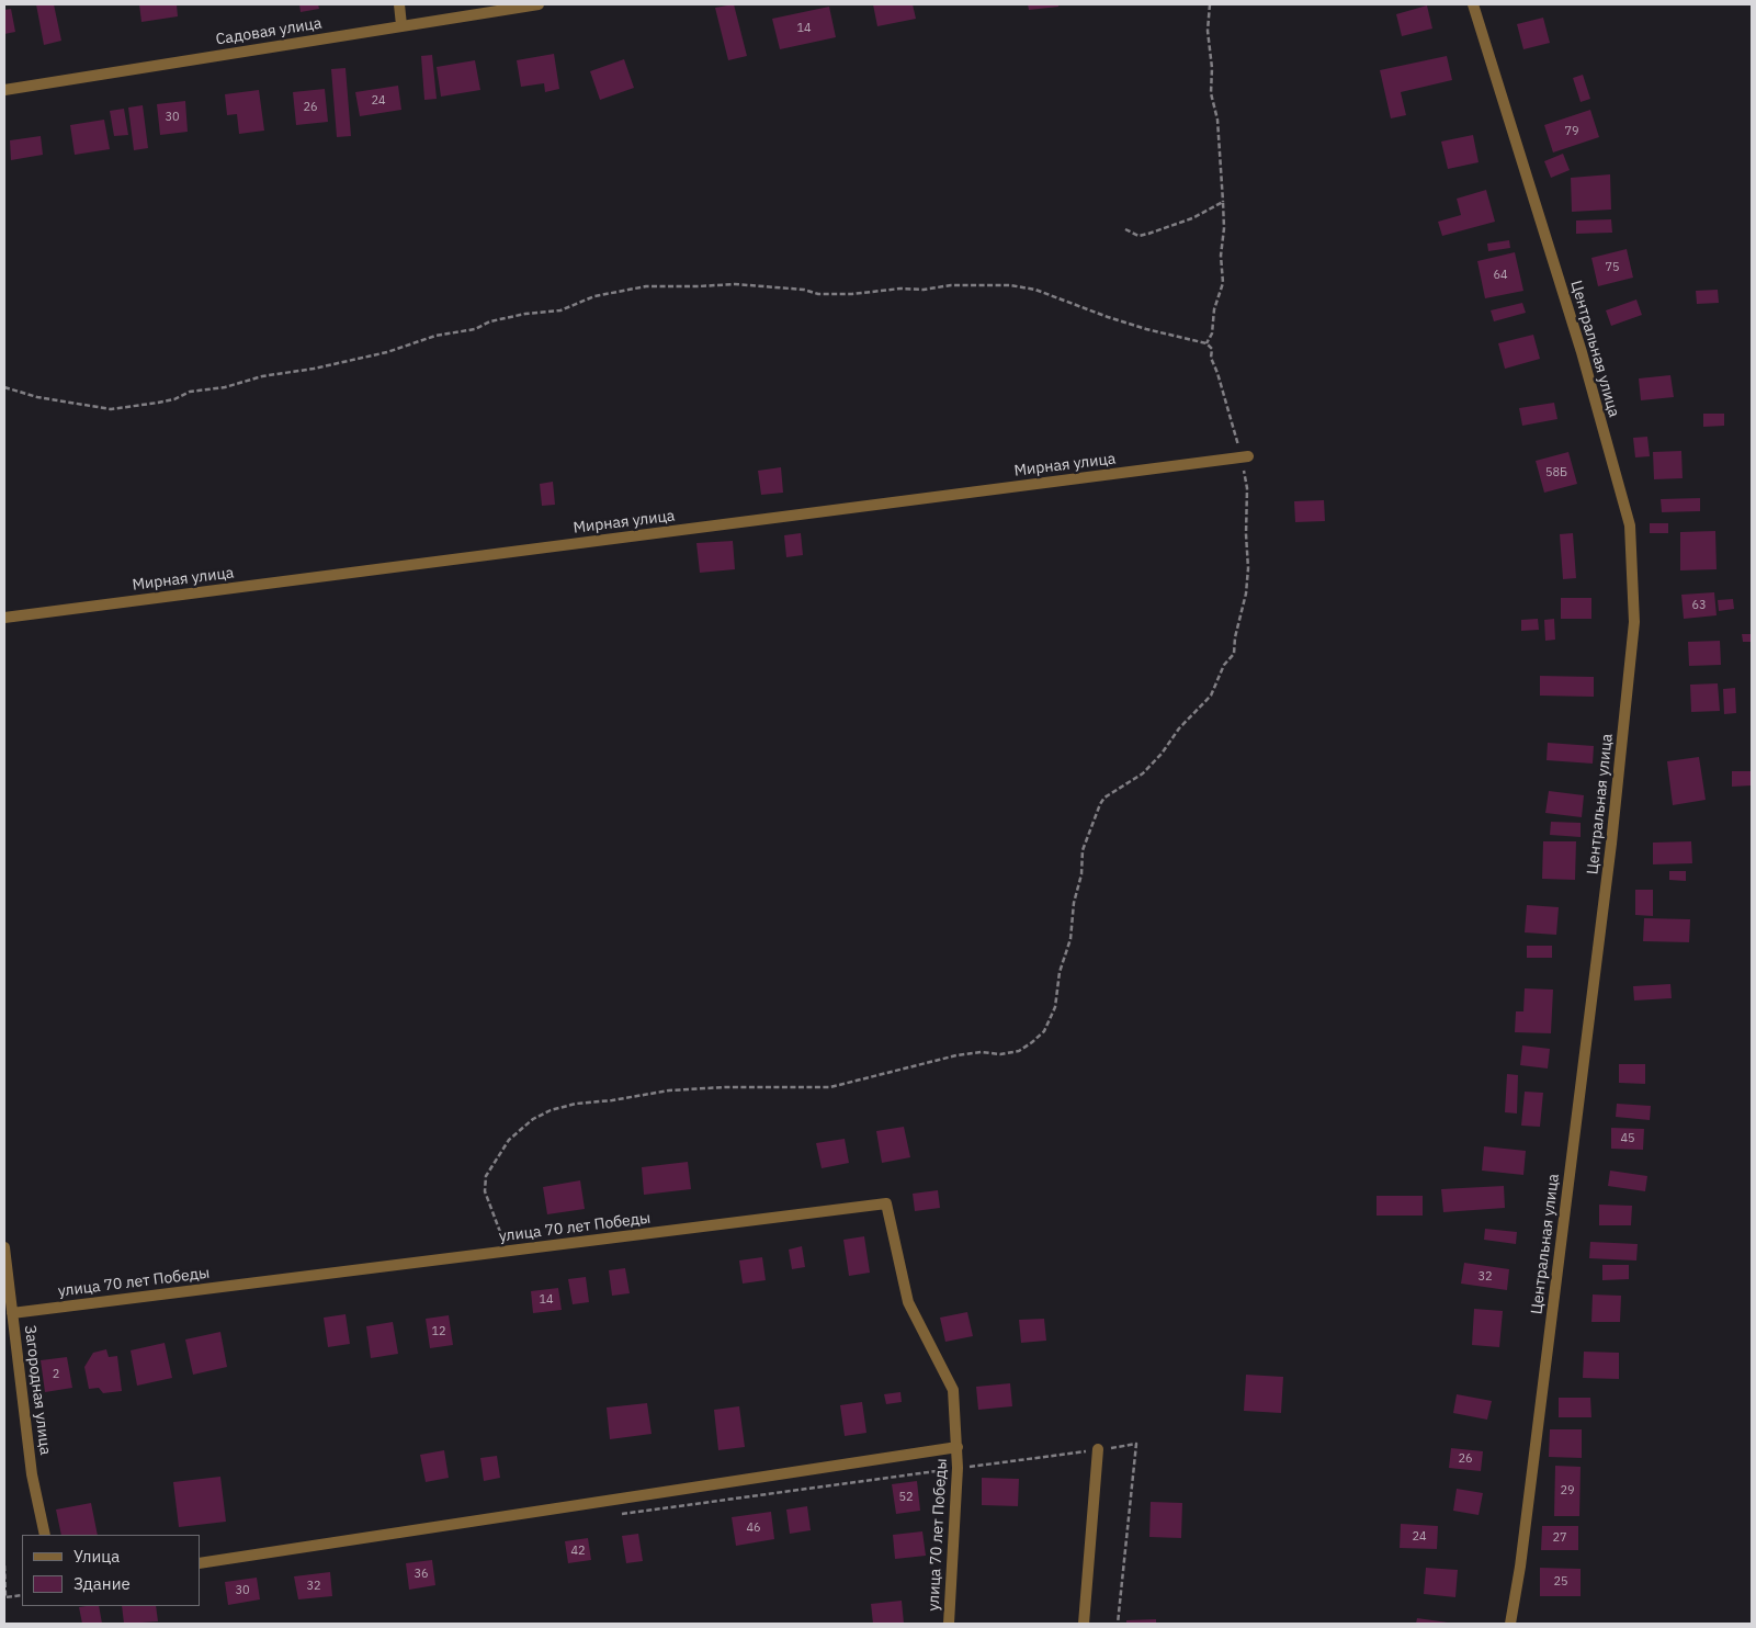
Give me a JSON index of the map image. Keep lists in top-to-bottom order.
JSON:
{
  "streets": {
    "street": [
      "Садовая улица",
      "Центральная улица",
      "Мирная улица",
      "улица 70 лет Победы",
      "Загородная улица"
    ]
  },
  "crossings": [
    ["улица 70 лет Победы", "Загородная улица"]
  ],
  "house_numbers": [
    "14",
    "24",
    "26",
    "30",
    "79",
    "75",
    "64",
    "58Б",
    "63",
    "45",
    "32",
    "14",
    "12",
    "2",
    "26",
    "29",
    "52",
    "46",
    "24",
    "27",
    "42",
    "36",
    "25",
    "32",
    "30"
  ],
  "legend": ["Улица", "Здание"]
}
